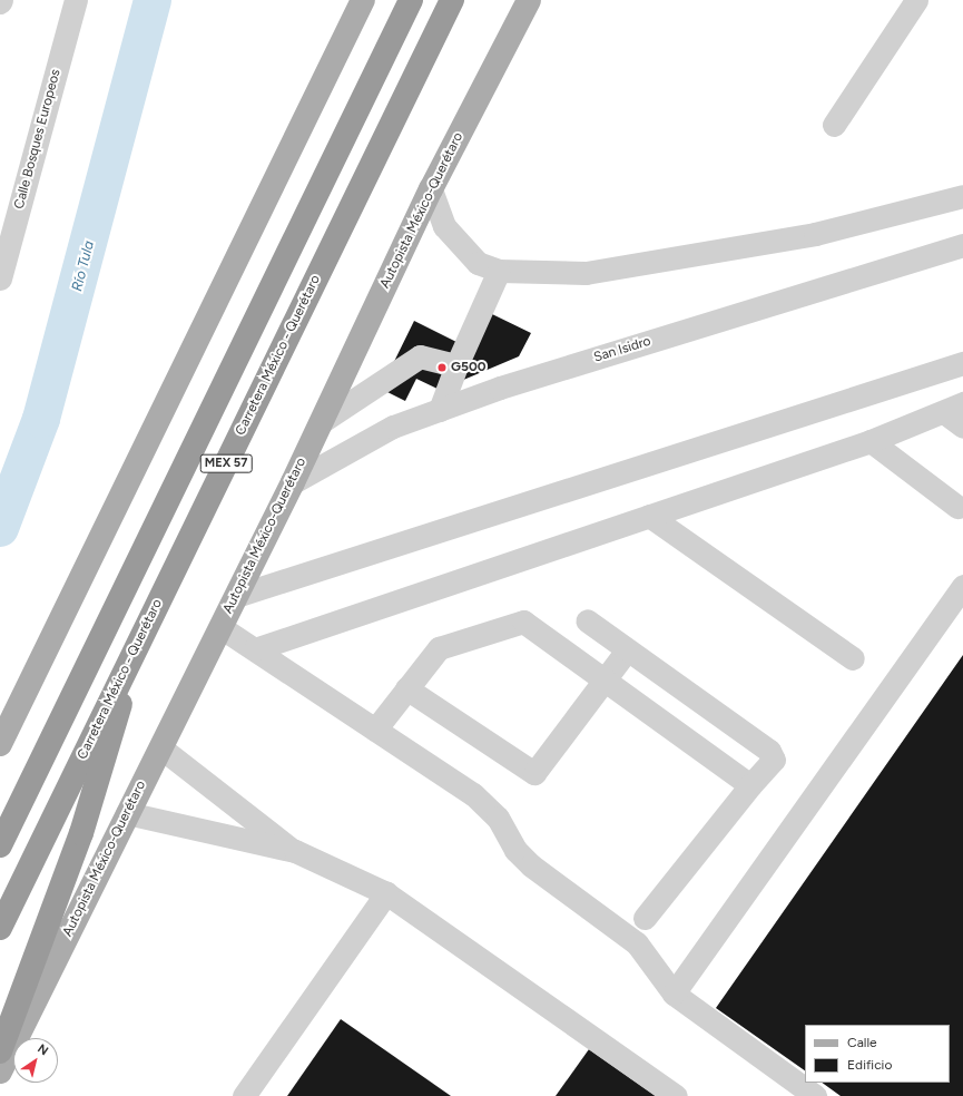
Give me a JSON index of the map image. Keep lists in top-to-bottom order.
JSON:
{
  "streets": {
    "highway": ["Carretera México - Querétaro", "MEX 57"],
    "main road": ["Autopista México-Querétaro"],
    "street": ["Calle Bosques Europeos", "San Isidro"]
  },
  "crossings": [
    ["Autopista México-Querétaro", "San Isidro"]
  ],
  "water": ["Río Tula"],
  "places": ["G500"],
  "legend": ["Calle", "Edificio"],
  "north": "top right"
}
